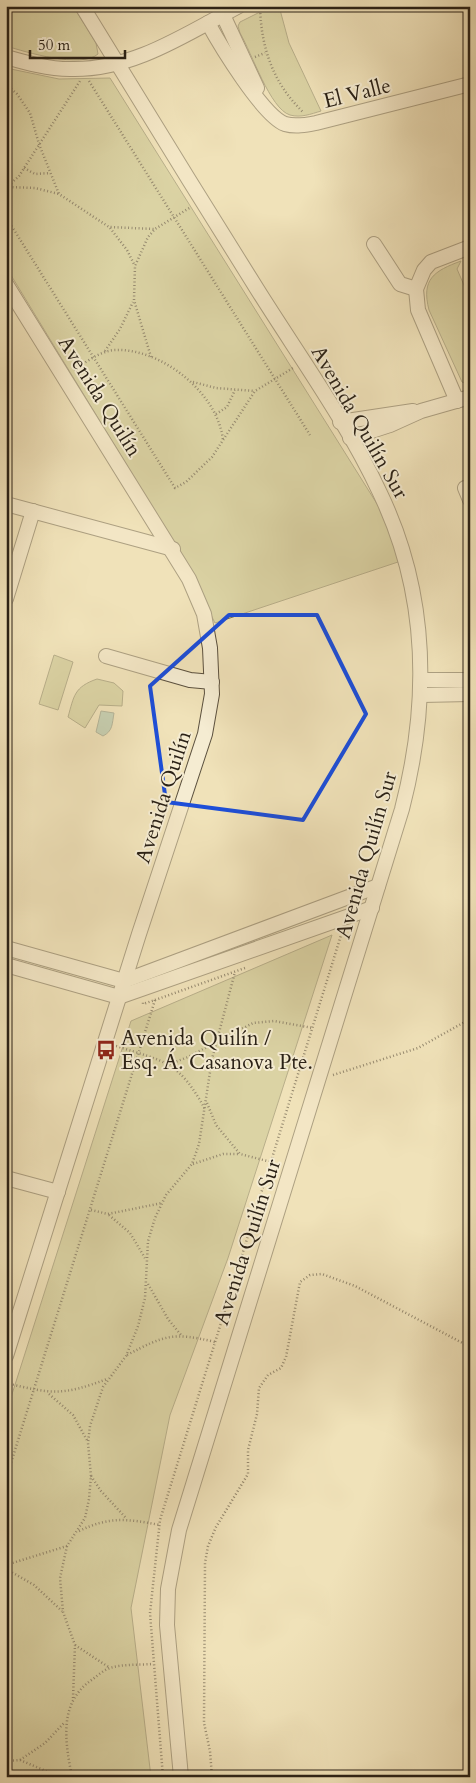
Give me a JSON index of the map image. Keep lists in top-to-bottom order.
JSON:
{
  "streets": {
    "street": ["El Valle", "Avenida Quilín", "Avenida Quilín Sur"]
  },
  "places": {
    "bus stop": ["Avenida Quilín / Esq. Á. Casanova Pte."]
  },
  "scale_bar": "50 m"
}
